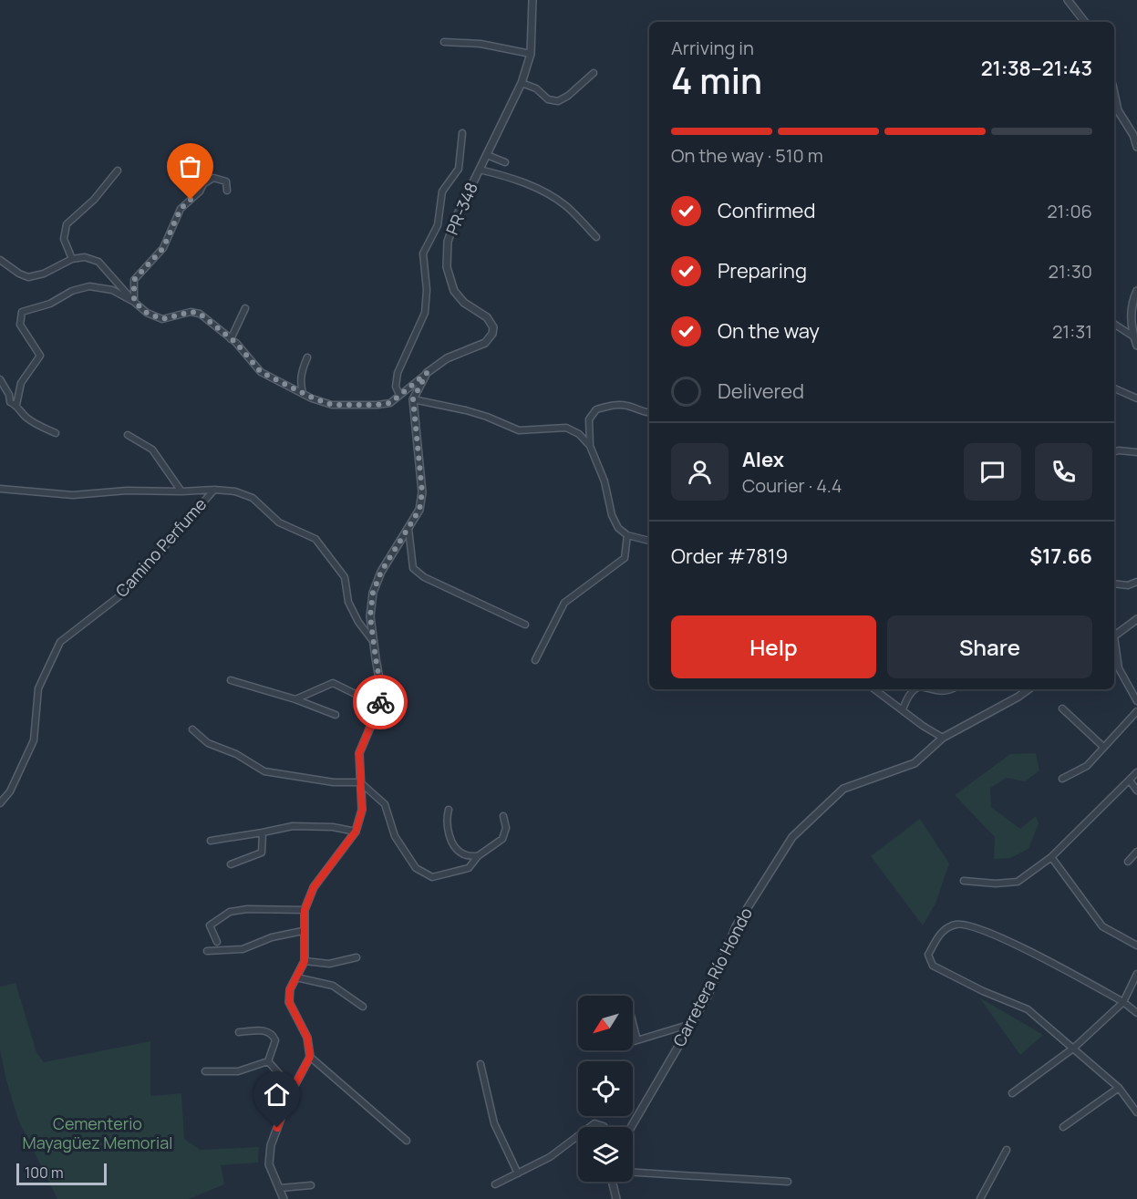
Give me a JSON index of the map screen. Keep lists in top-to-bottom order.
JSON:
{
  "streets": {
    "street": ["PR-348", "Camino Perfume", "Carretera Río Hondo"]
  },
  "parks": ["Cementerio Mayagüez Memorial"],
  "scale_bar": "100 m",
  "north": "bottom left",
  "page": {
    "heading": ["4 min", "Arriving in", "21:38–21:43"],
    "panel": [
      "Alex",
      "Courier · 4.4",
      "Order #7819",
      "$17.66"
    ],
    "bar": "On the way · 510 m",
    "list": [
      ["Confirmed", "21:06"],
      ["Preparing", "21:30"],
      ["On the way", "21:31"],
      "Delivered"
    ],
    "buttons": ["Help", "Share"],
    "scale": "100 m"
  }
}
